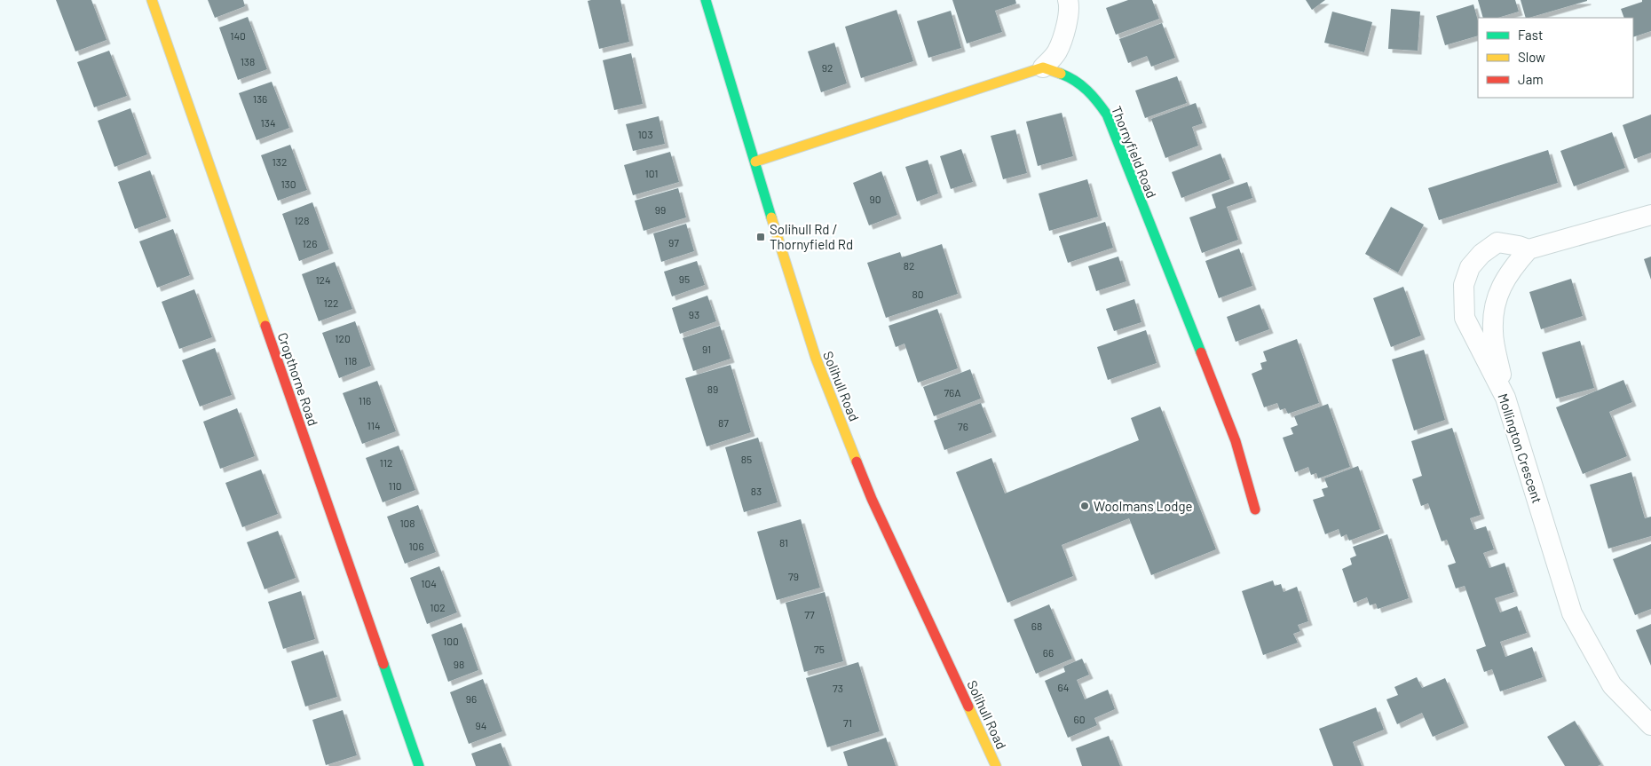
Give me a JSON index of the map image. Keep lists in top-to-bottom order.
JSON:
{
  "streets": {
    "street": [
      "Thornyfield Road",
      "Cropthorne Road",
      "Solihull Road",
      "Mollington Crescent"
    ]
  },
  "places": {
    "transit": ["Solihull Rd / Thornyfield Rd"],
    "other": ["Woolmans Lodge"]
  },
  "house_numbers": [
    "140",
    "138",
    "92",
    "136",
    "134",
    "103",
    "132",
    "101",
    "130",
    "90",
    "99",
    "128",
    "97",
    "126",
    "82",
    "95",
    "124",
    "80",
    "122",
    "93",
    "120",
    "91",
    "118",
    "89",
    "76A",
    "116",
    "87",
    "114",
    "76",
    "85",
    "112",
    "110",
    "83",
    "108",
    "81",
    "106",
    "79",
    "104",
    "102",
    "77",
    "68",
    "100",
    "75",
    "66",
    "98",
    "64",
    "73",
    "96",
    "60",
    "71",
    "94"
  ],
  "legend": ["Fast", "Slow", "Jam"]
}
